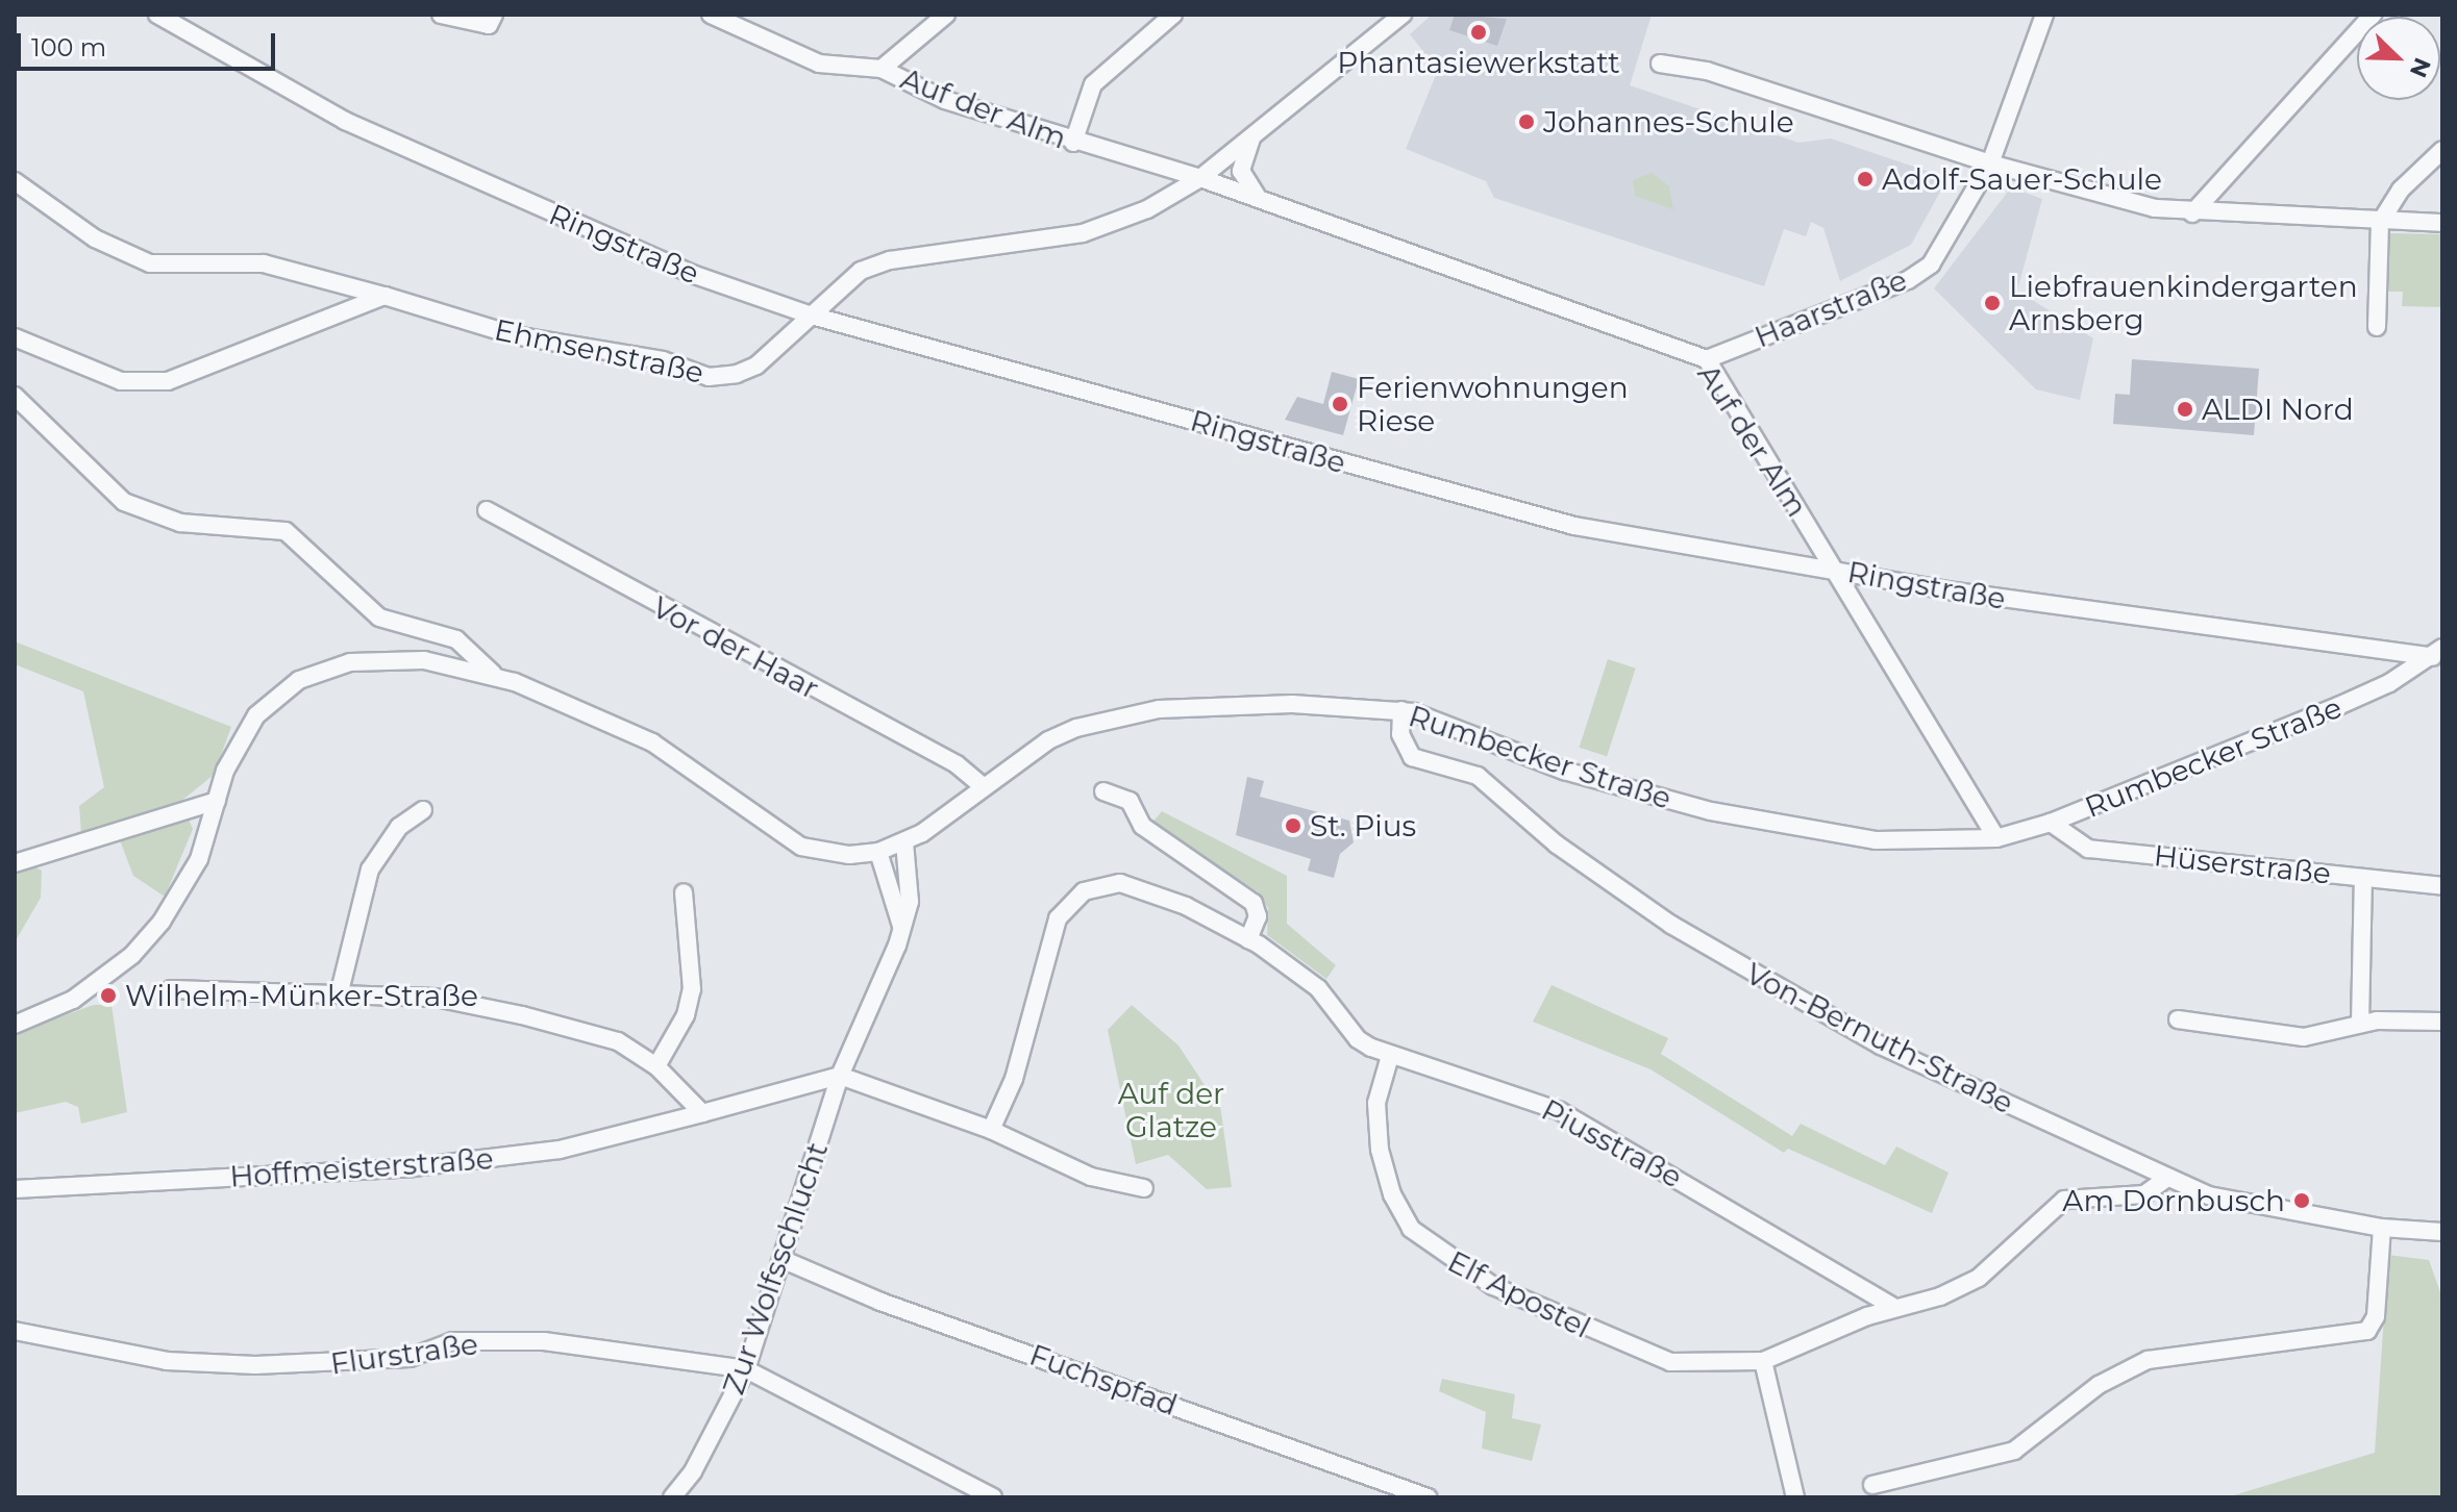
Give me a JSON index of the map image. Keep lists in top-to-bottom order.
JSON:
{
  "streets": {
    "street": [
      "Auf der Alm",
      "Ringstraße",
      "Haarstraße",
      "Ehmsenstraße",
      "Vor der Haar",
      "Rumbecker Straße",
      "Hüserstraße",
      "Von-Bernuth-Straße",
      "Piusstraße",
      "Hoffmeisterstraße",
      "Zur Wolfsschlucht",
      "Elf Apostel",
      "Flurstraße",
      "Fuchspfad"
    ]
  },
  "crossings": [
    ["Auf der Alm", "Ringstraße"],
    ["Auf der Alm", "Haarstraße"],
    ["Auf der Alm", "Ehmsenstraße"],
    ["Auf der Alm", "Rumbecker Straße"],
    ["Ringstraße", "Ehmsenstraße"],
    ["Ringstraße", "Rumbecker Straße"],
    ["Vor der Haar", "Rumbecker Straße"],
    ["Rumbecker Straße", "Hüserstraße"],
    ["Rumbecker Straße", "Von-Bernuth-Straße"],
    ["Rumbecker Straße", "Zur Wolfsschlucht"],
    ["Von-Bernuth-Straße", "Elf Apostel"],
    ["Piusstraße", "Elf Apostel"],
    ["Zur Wolfsschlucht", "Flurstraße"],
    ["Zur Wolfsschlucht", "Fuchspfad"]
  ],
  "parks": ["Auf der Glatze"],
  "places": [
    "Phantasiewerkstatt",
    "Johannes-Schule",
    "Adolf-Sauer-Schule",
    "Liebfrauenkindergarten Arnsberg",
    "Ferienwohnungen Riese",
    "ALDI Nord",
    "St. Pius",
    "Wilhelm-Münker-Straße",
    "Am Dornbusch"
  ],
  "scale_bar": "100 m",
  "north": "bottom right"
}
